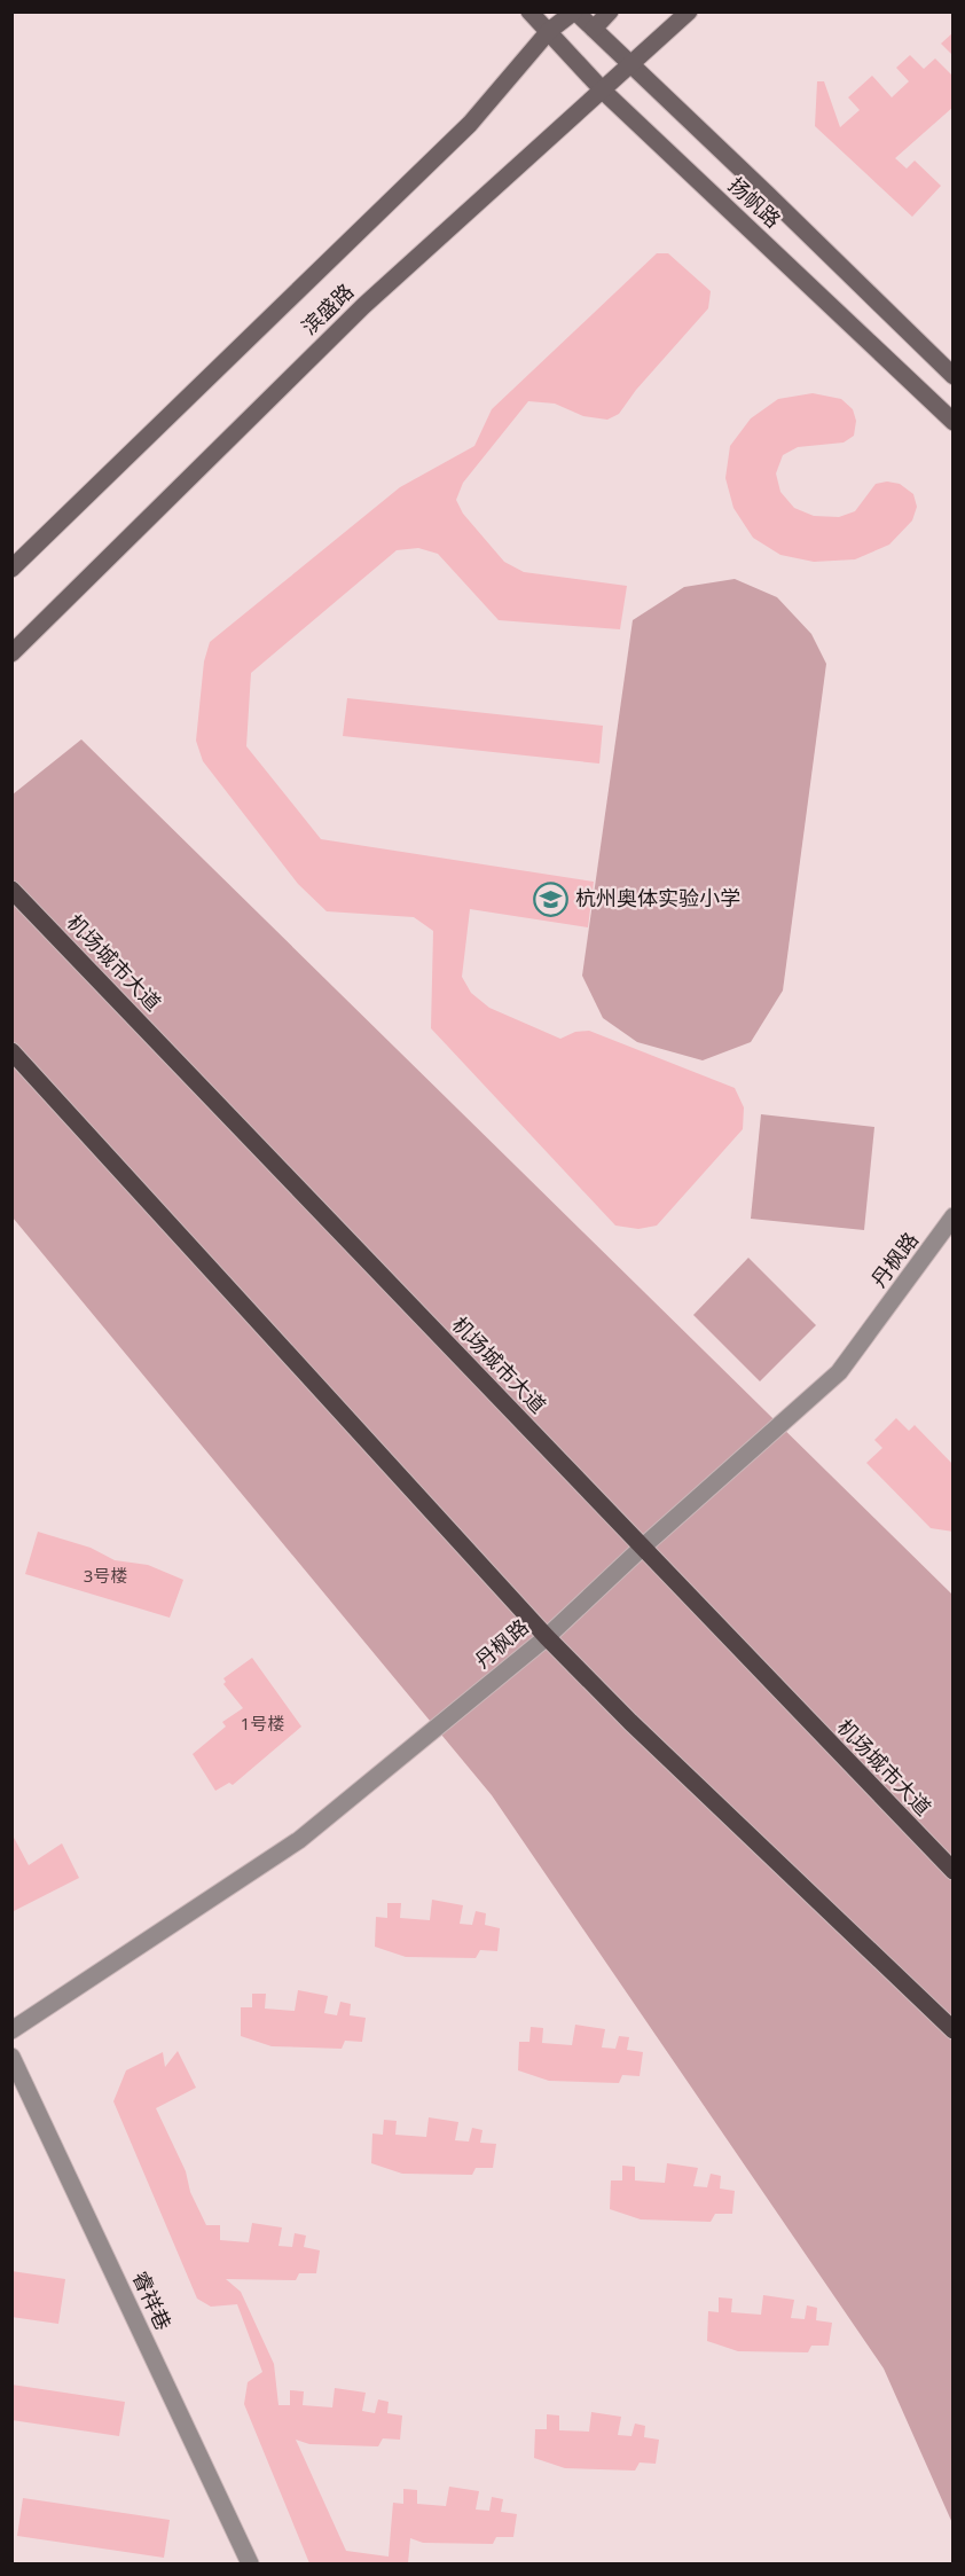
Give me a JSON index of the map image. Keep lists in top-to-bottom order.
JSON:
{
  "streets": {
    "main road": ["扬帆路", "滨盛路", "机场城市大道"],
    "street": ["丹枫路", "睿祥巷"]
  },
  "crossings": [
    ["扬帆路", "滨盛路"],
    ["机场城市大道", "丹枫路"]
  ],
  "places": {
    "school or university": ["杭州奥体实验小学"]
  },
  "house_numbers": ["3号楼", "1号楼"]
}
